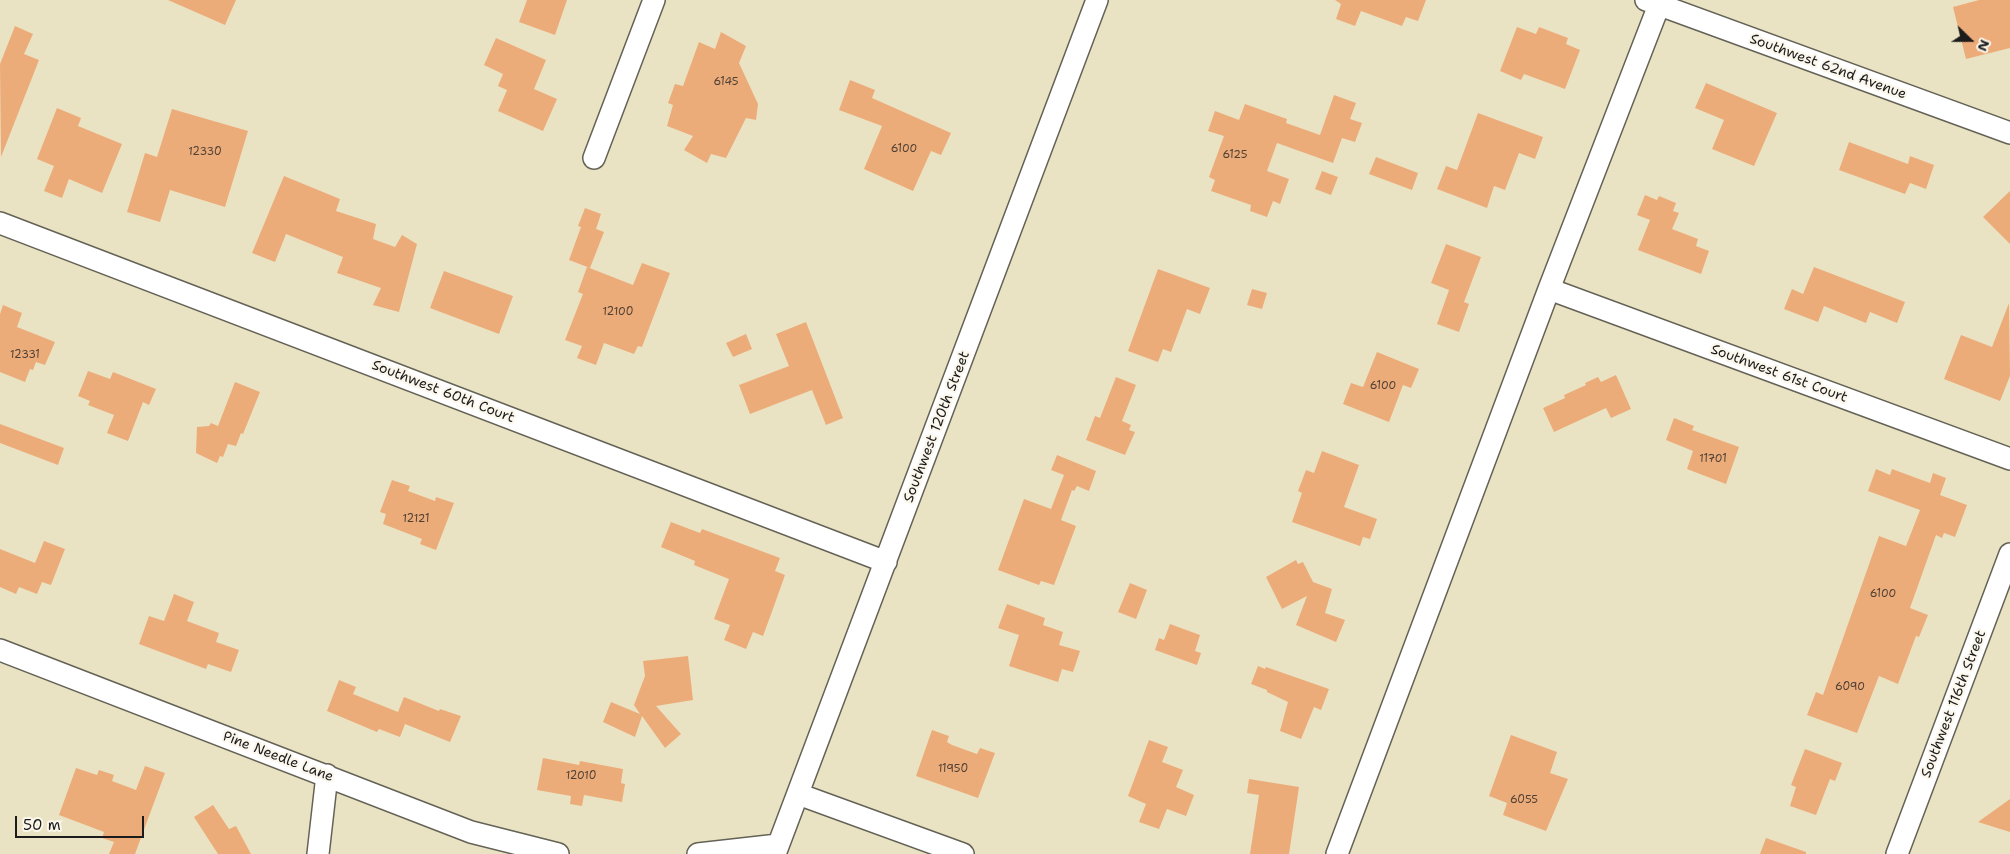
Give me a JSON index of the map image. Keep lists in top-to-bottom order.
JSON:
{
  "streets": {
    "street": [
      "Southwest 62nd Avenue",
      "Southwest 61st Court",
      "Southwest 60th Court",
      "Southwest 120th Street",
      "Southwest 116th Street",
      "Pine Needle Lane"
    ]
  },
  "crossings": [
    ["Southwest 60th Court", "Southwest 120th Street"]
  ],
  "house_numbers": [
    "6145",
    "6100",
    "12330",
    "6125",
    "12100",
    "12331",
    "6100",
    "11701",
    "12121",
    "6100",
    "6090",
    "11950",
    "12010",
    "6055"
  ],
  "scale_bar": "50 m",
  "north": "right"
}
